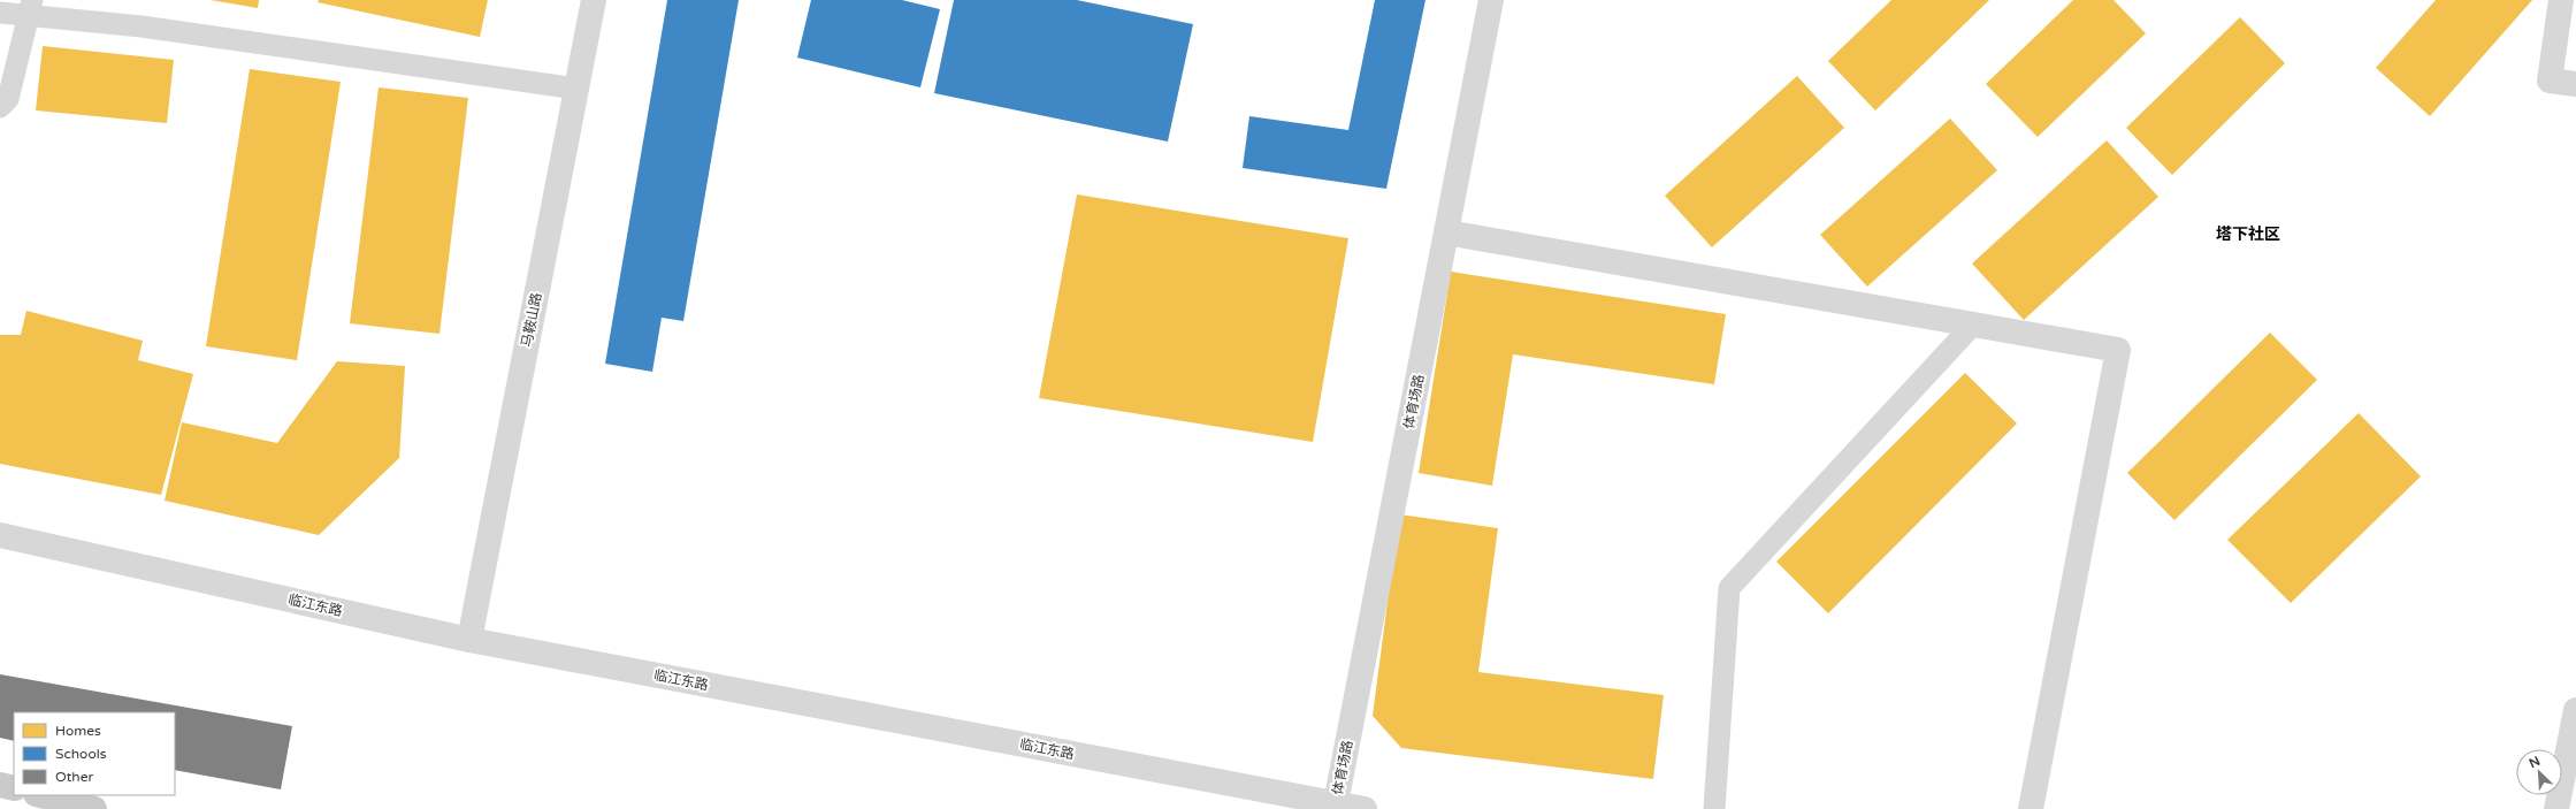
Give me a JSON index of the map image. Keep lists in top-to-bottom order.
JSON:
{
  "streets": {
    "street": ["马鞍山路", "体育场路", "临江东路"]
  },
  "crossings": [
    ["马鞍山路", "临江东路"],
    ["体育场路", "临江东路"]
  ],
  "districts": ["塔下社区"],
  "legend": ["Homes", "Schools", "Other"],
  "north": "top left"
}
